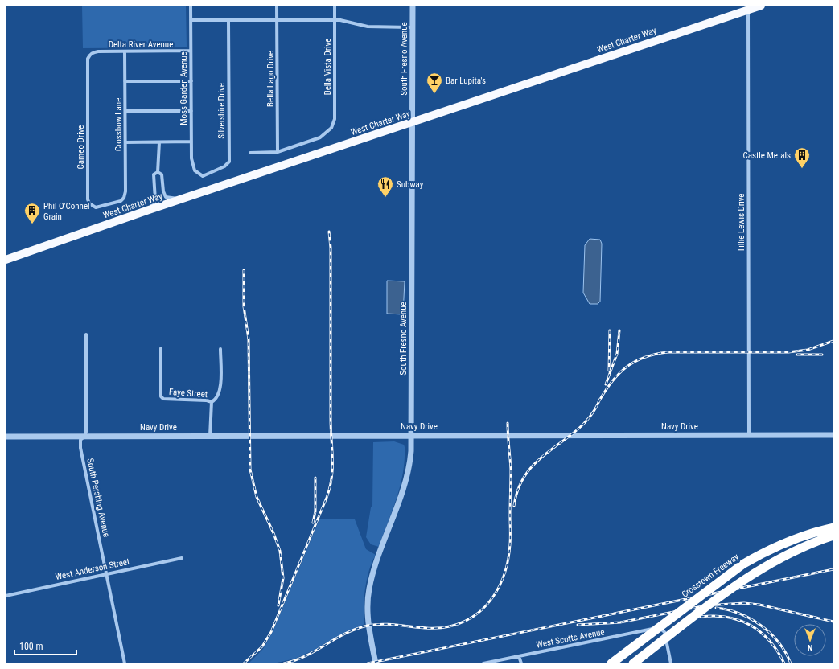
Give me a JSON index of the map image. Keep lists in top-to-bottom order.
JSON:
{
  "streets": {
    "highway": ["West Charter Way", "Crosstown Freeway"],
    "street": [
      "Delta River Avenue",
      "South Fresno Avenue",
      "Bella Vista Drive",
      "Bella Lago Drive",
      "Moss Garden Avenue",
      "Silvershire Drive",
      "Crossbow Lane",
      "Cameo Drive",
      "Tillie Lewis Drive",
      "Faye Street",
      "Navy Drive",
      "South Pershing Avenue",
      "West Anderson Street",
      "West Scotts Avenue"
    ]
  },
  "crossings": [
    ["West Charter Way", "South Fresno Avenue"],
    ["West Charter Way", "Tillie Lewis Drive"],
    ["Delta River Avenue", "Moss Garden Avenue"],
    ["Delta River Avenue", "Crossbow Lane"],
    ["Delta River Avenue", "Cameo Drive"],
    ["South Fresno Avenue", "Navy Drive"],
    ["Bella Vista Drive", "Bella Lago Drive"],
    ["Moss Garden Avenue", "Silvershire Drive"],
    ["Crossbow Lane", "Cameo Drive"],
    ["Tillie Lewis Drive", "Navy Drive"],
    ["Navy Drive", "South Pershing Avenue"],
    ["South Pershing Avenue", "West Anderson Street"]
  ],
  "places": {
    "bar": ["Bar Lupita's"],
    "building": ["Castle Metals", "Phil O'Connel Grain"],
    "restaurant": ["Subway"]
  },
  "scale_bar": "100 m",
  "north": "bottom"
}
